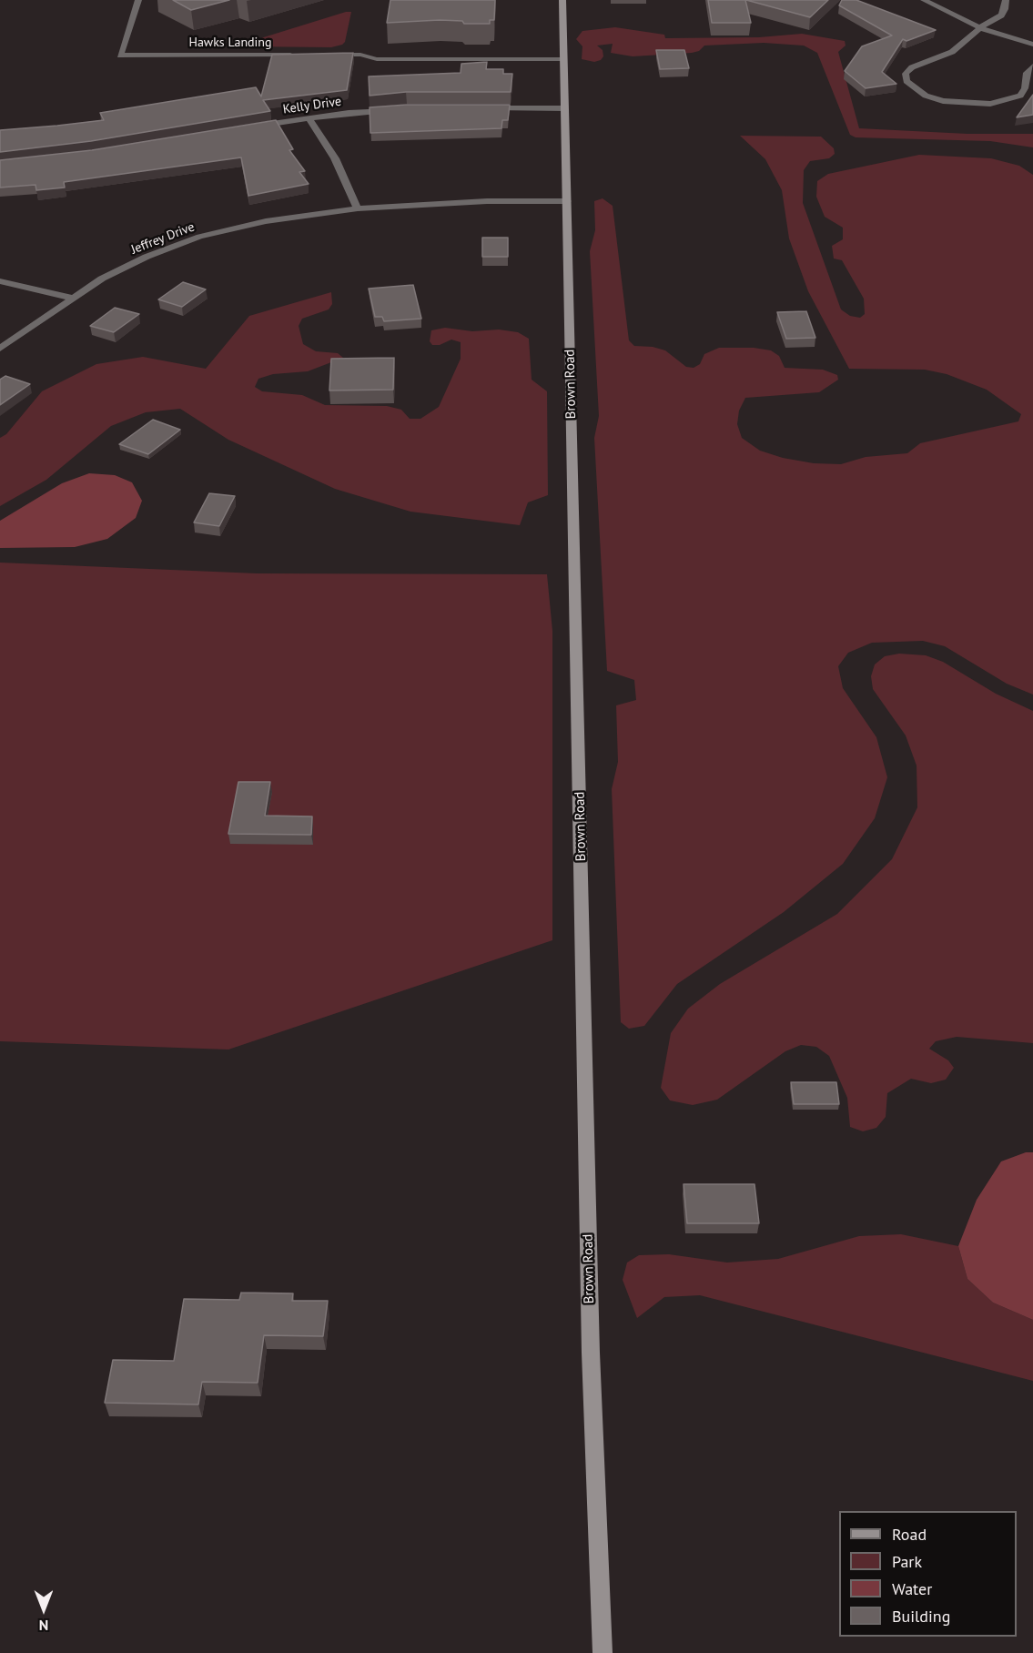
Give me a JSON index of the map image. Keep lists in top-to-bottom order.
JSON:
{
  "streets": {
    "street": [
      "Hawks Landing",
      "Kelly Drive",
      "Jeffrey Drive",
      "Brown Road"
    ]
  },
  "crossings": [
    ["Jeffrey Drive", "Brown Road"]
  ],
  "legend": [
    "Road",
    "Park",
    "Water",
    "Building"
  ],
  "north": "bottom"
}
